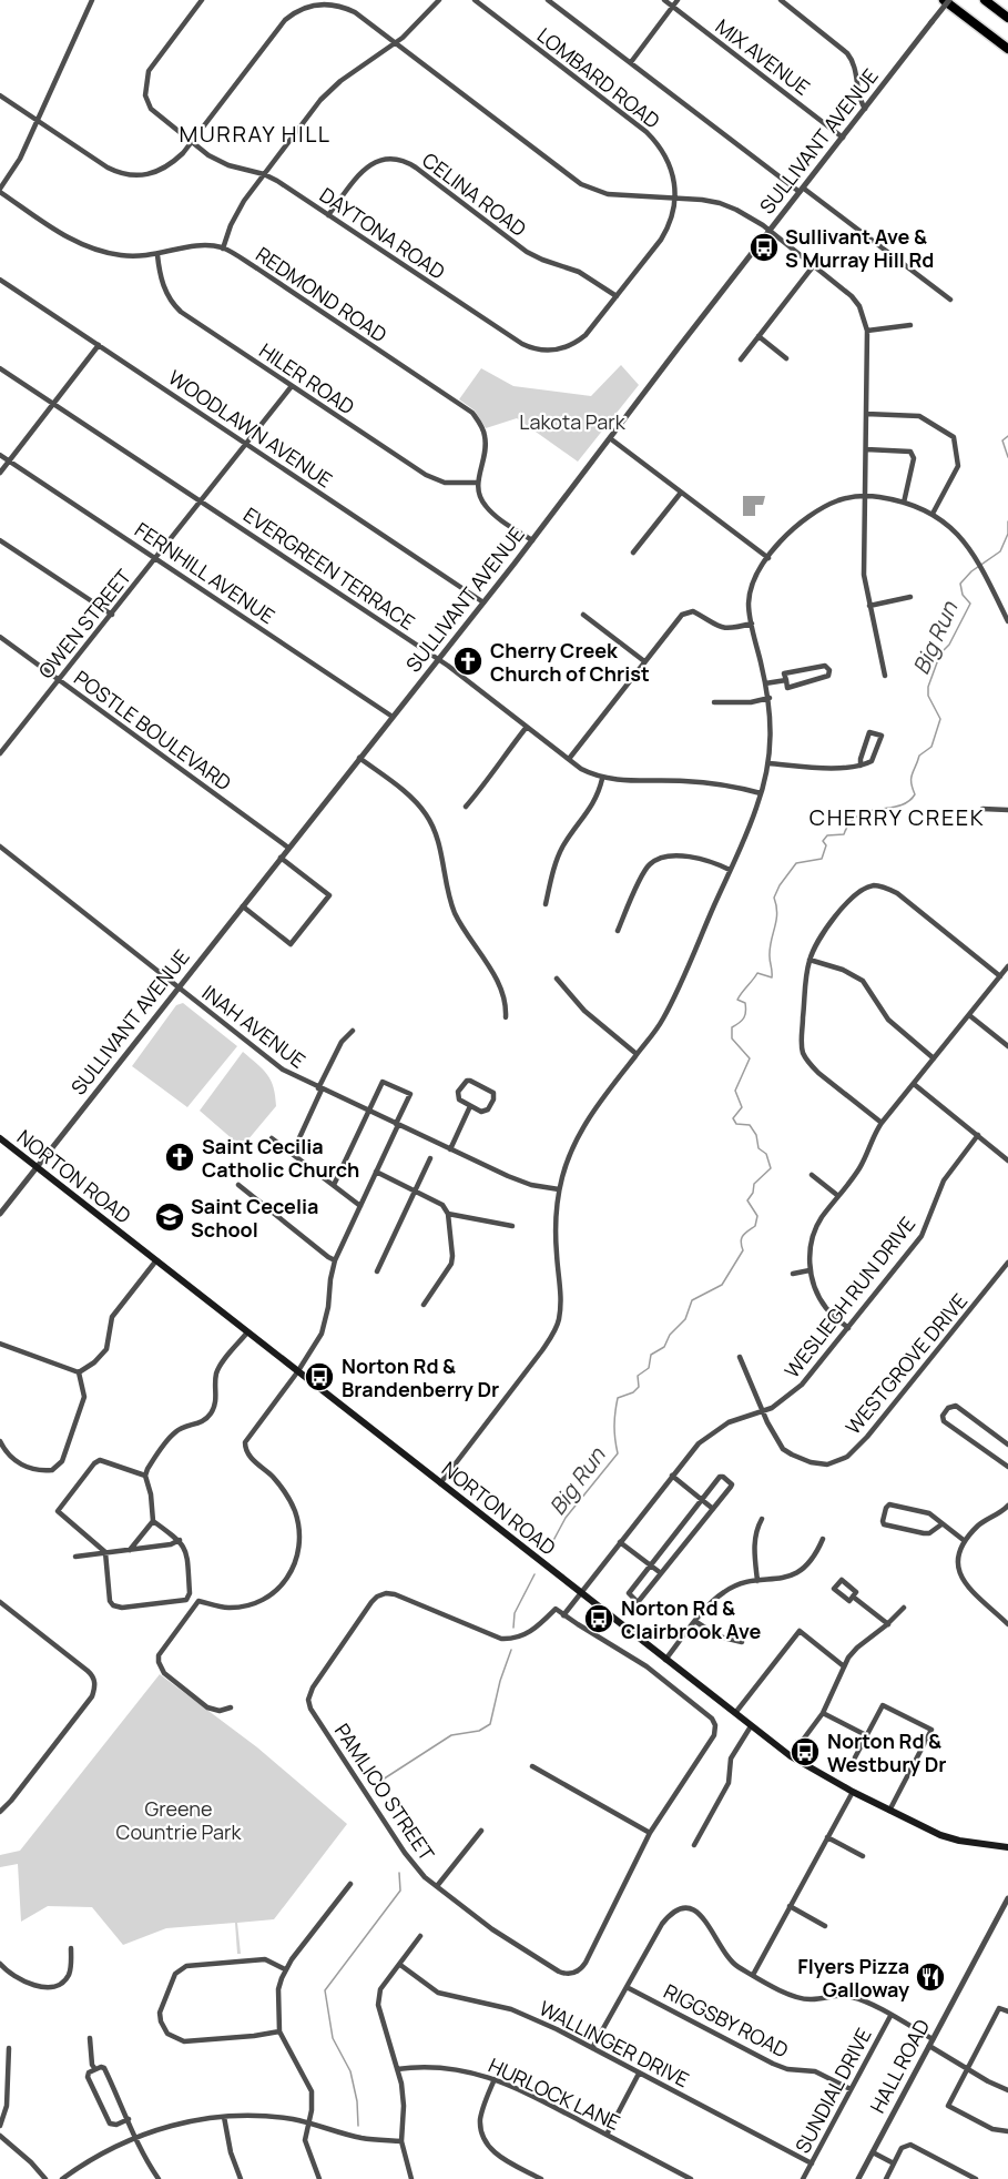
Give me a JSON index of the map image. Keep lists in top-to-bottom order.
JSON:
{
  "streets": {
    "main road": ["NORTON ROAD"],
    "street": [
      "MIX AVENUE",
      "LOMBARD ROAD",
      "SULLIVANT AVENUE",
      "CELINA ROAD",
      "DAYTONA ROAD",
      "REDMOND ROAD",
      "HILER ROAD",
      "WOODLAWN AVENUE",
      "EVERGREEN TERRACE",
      "FERNHILL AVENUE",
      "OWEN STREET",
      "POSTLE BOULEVARD",
      "INAH AVENUE",
      "WESLIEGH RUN DRIVE",
      "WESTGROVE DRIVE",
      "PAMLICO STREET",
      "RIGGSBY ROAD",
      "WALLINGER DRIVE",
      "HALL ROAD",
      "SUNDIAL DRIVE",
      "HURLOCK LANE"
    ]
  },
  "crossings": [
    ["MIX AVENUE", "SULLIVANT AVENUE"],
    ["SULLIVANT AVENUE", "WOODLAWN AVENUE"],
    ["SULLIVANT AVENUE", "EVERGREEN TERRACE"],
    ["SULLIVANT AVENUE", "FERNHILL AVENUE"],
    ["SULLIVANT AVENUE", "POSTLE BOULEVARD"],
    ["SULLIVANT AVENUE", "INAH AVENUE"],
    ["SULLIVANT AVENUE", "NORTON ROAD"],
    ["CELINA ROAD", "DAYTONA ROAD"],
    ["REDMOND ROAD", "HILER ROAD"],
    ["HILER ROAD", "OWEN STREET"],
    ["WOODLAWN AVENUE", "OWEN STREET"],
    ["EVERGREEN TERRACE", "OWEN STREET"],
    ["FERNHILL AVENUE", "OWEN STREET"],
    ["OWEN STREET", "POSTLE BOULEVARD"],
    ["NORTON ROAD", "WESLIEGH RUN DRIVE"],
    ["WESLIEGH RUN DRIVE", "WESTGROVE DRIVE"],
    ["WESLIEGH RUN DRIVE", "PAMLICO STREET"],
    ["RIGGSBY ROAD", "SUNDIAL DRIVE"],
    ["WALLINGER DRIVE", "SUNDIAL DRIVE"]
  ],
  "districts": ["MURRAY HILL", "CHERRY CREEK"],
  "water": ["Big Run"],
  "parks": ["Lakota Park", "Greene Countrie Park"],
  "places": {
    "bus stop": [
      "Sullivant Ave & S Murray Hill Rd",
      "Norton Rd & Brandenberry Dr",
      "Norton Rd & Clairbrook Ave",
      "Norton Rd & Westbury Dr"
    ],
    "church": ["Cherry Creek Church of Christ", "Saint Cecilia Catholic Church"],
    "school or university": ["Saint Cecelia School"],
    "restaurant": ["Flyers Pizza Galloway"]
  }
}
